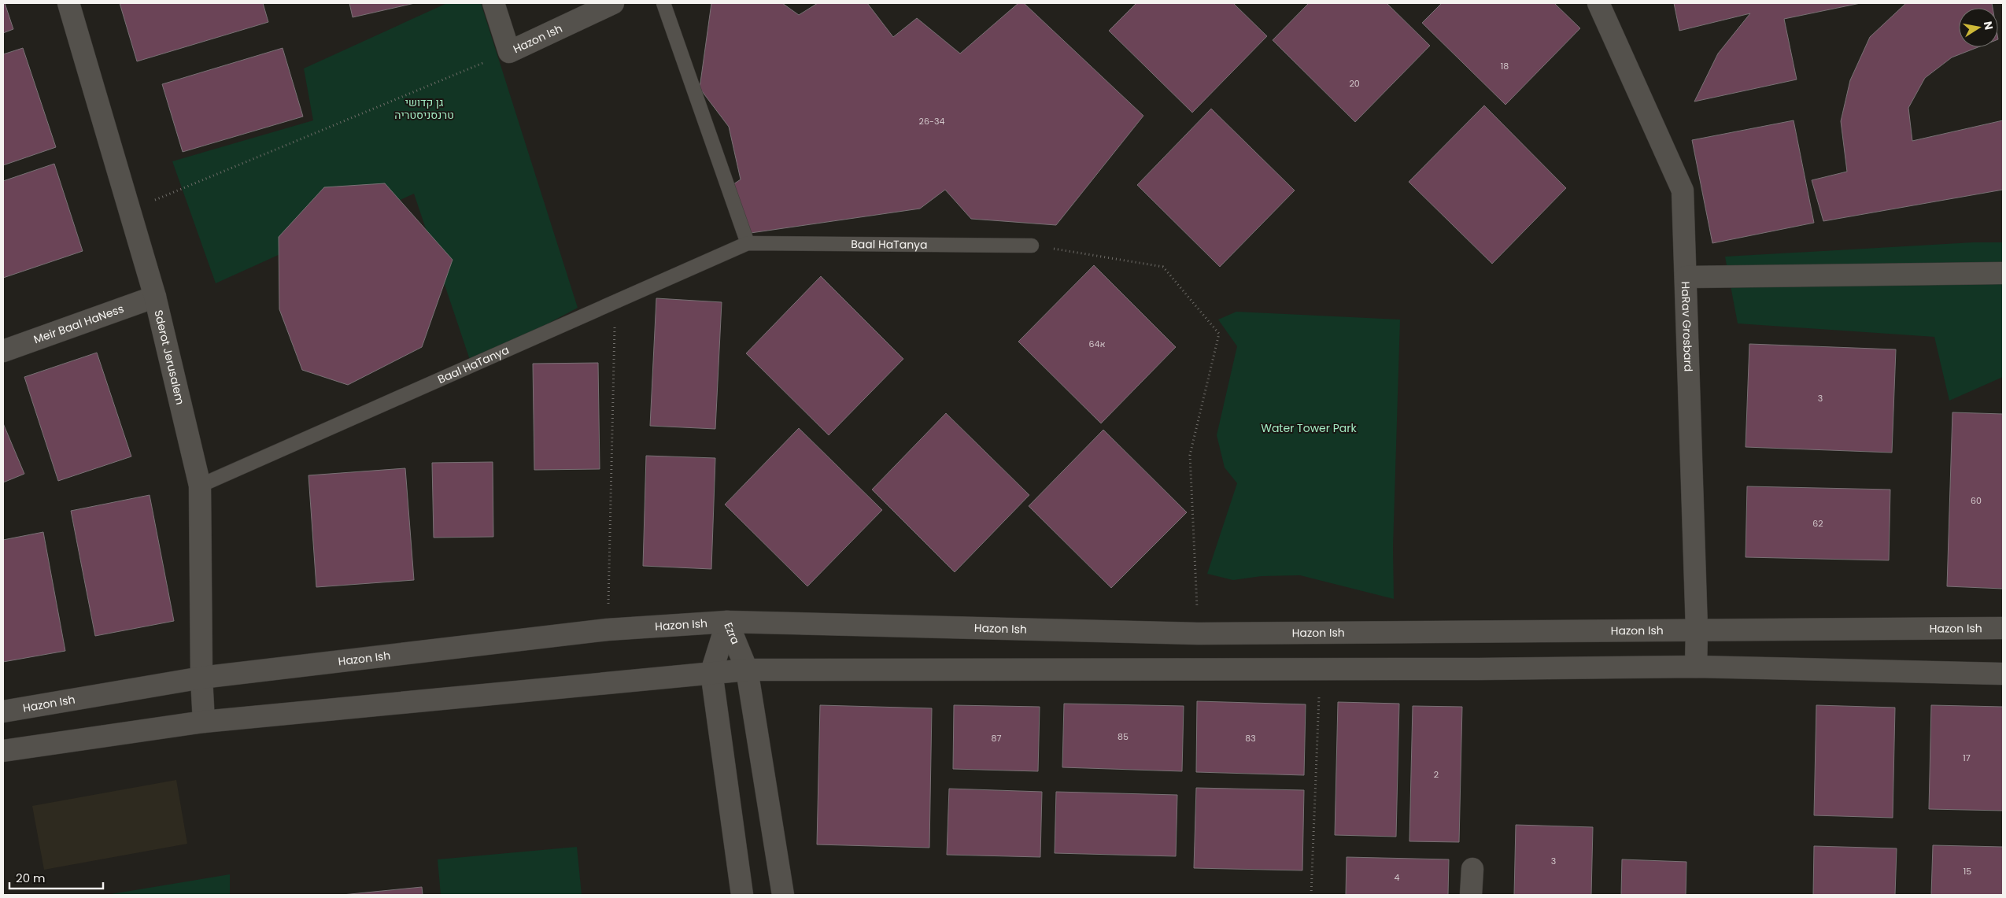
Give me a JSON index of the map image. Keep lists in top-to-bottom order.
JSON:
{
  "streets": {
    "street": [
      "Hazon Ish",
      "Meir Baal HaNess",
      "HaRav Grosbard",
      "Sderot Jerusalem",
      "Ezra"
    ],
    "lane": ["Baal HaTanya"]
  },
  "crossings": [
    ["Hazon Ish", "HaRav Grosbard"],
    ["Hazon Ish", "Sderot Jerusalem"],
    ["Hazon Ish", "Ezra"],
    ["Baal HaTanya", "Sderot Jerusalem"],
    ["Meir Baal HaNess", "Sderot Jerusalem"]
  ],
  "parks": ["גן קדושי טרנסניסטריה", "Water Tower Park"],
  "house_numbers": [
    "18",
    "20",
    "26-34",
    "א64",
    "3",
    "60",
    "62",
    "85",
    "87",
    "83",
    "17",
    "2",
    "3",
    "15",
    "4"
  ],
  "scale_bar": "20 m",
  "north": "right"
}
